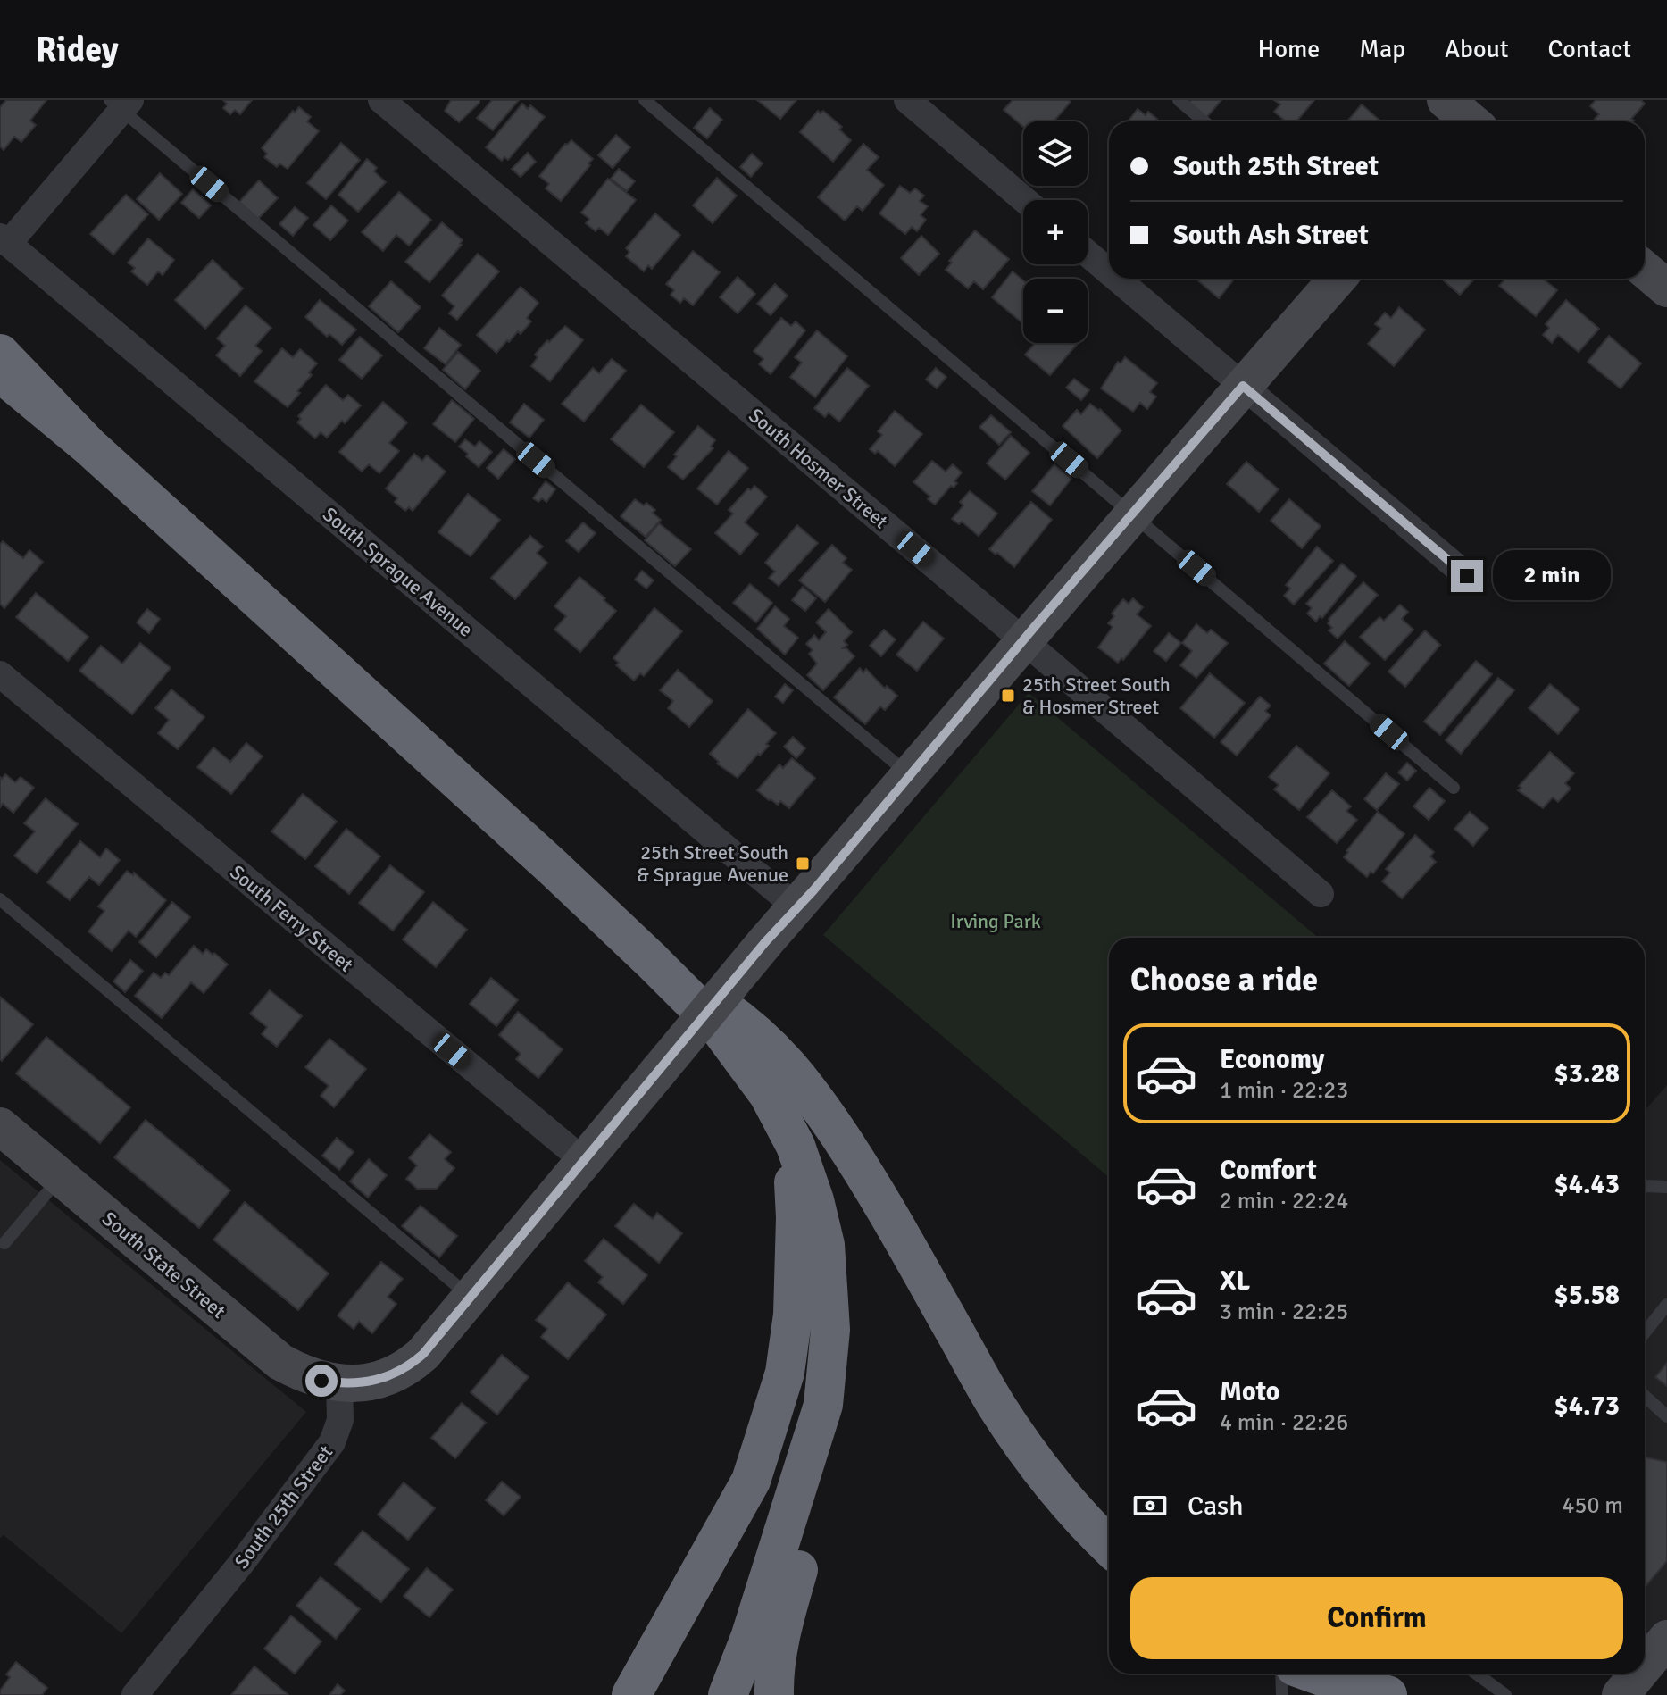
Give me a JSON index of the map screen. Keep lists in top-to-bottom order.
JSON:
{
  "streets": {
    "street": [
      "South Hosmer Street",
      "South Sprague Avenue",
      "South Ferry Street",
      "South State Street",
      "South 25th Street"
    ]
  },
  "crossings": [
    ["South State Street", "South 25th Street"]
  ],
  "parks": ["Irving Park"],
  "places": {
    "transit": ["25th Street South & Hosmer Street", "25th Street South & Sprague Avenue"]
  },
  "page": {
    "header": "Ridey",
    "nav": [
      "Home",
      "Map",
      "About",
      "Contact"
    ],
    "map_buttons": ["+", "−"],
    "banner": ["South 25th Street", "South Ash Street"],
    "bubble": "2 min",
    "heading": "Choose a ride",
    "list": [
      {
        "name": "Economy",
        "note": "1 min · 22:23",
        "value": "$3.28"
      },
      {
        "name": "Comfort",
        "note": "2 min · 22:24",
        "value": "$4.43"
      },
      {
        "name": "XL",
        "note": "3 min · 22:25",
        "value": "$5.58"
      },
      {
        "name": "Moto",
        "note": "4 min · 22:26",
        "value": "$4.73"
      }
    ],
    "pay": ["Cash", "450 m"],
    "buttons": "Confirm"
  }
}
